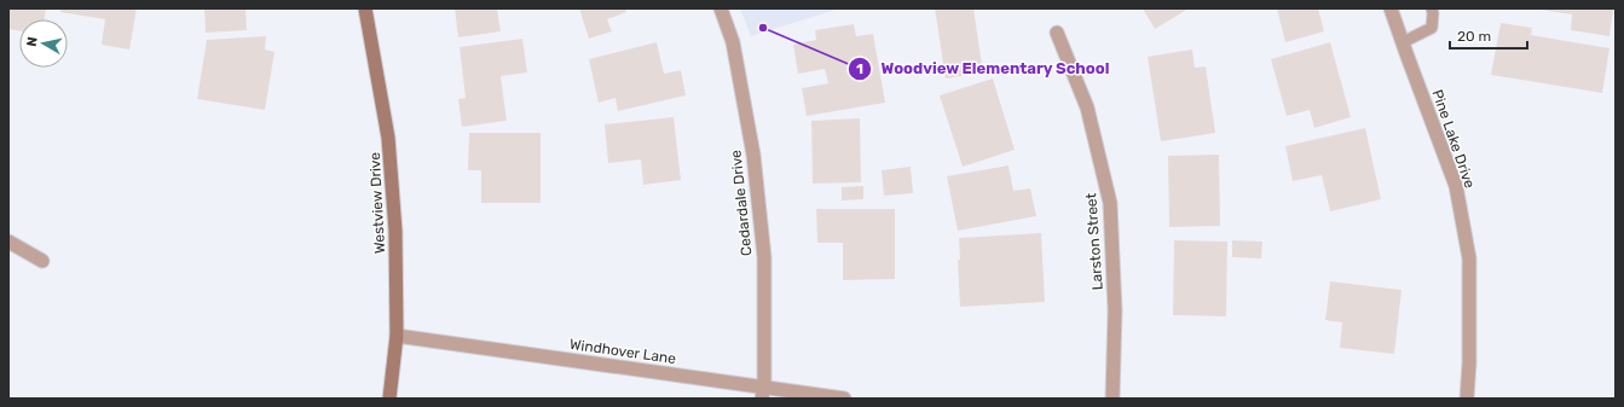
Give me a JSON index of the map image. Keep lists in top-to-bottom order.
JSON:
{
  "streets": {
    "main road": ["Westview Drive"],
    "street": [
      "Pine Lake Drive",
      "Cedardale Drive",
      "Larston Street",
      "Windhover Lane"
    ]
  },
  "crossings": [
    ["Westview Drive", "Windhover Lane"],
    ["Cedardale Drive", "Windhover Lane"]
  ],
  "places": ["Woodview Elementary School"],
  "scale_bar": "20 m",
  "north": "left"
}
